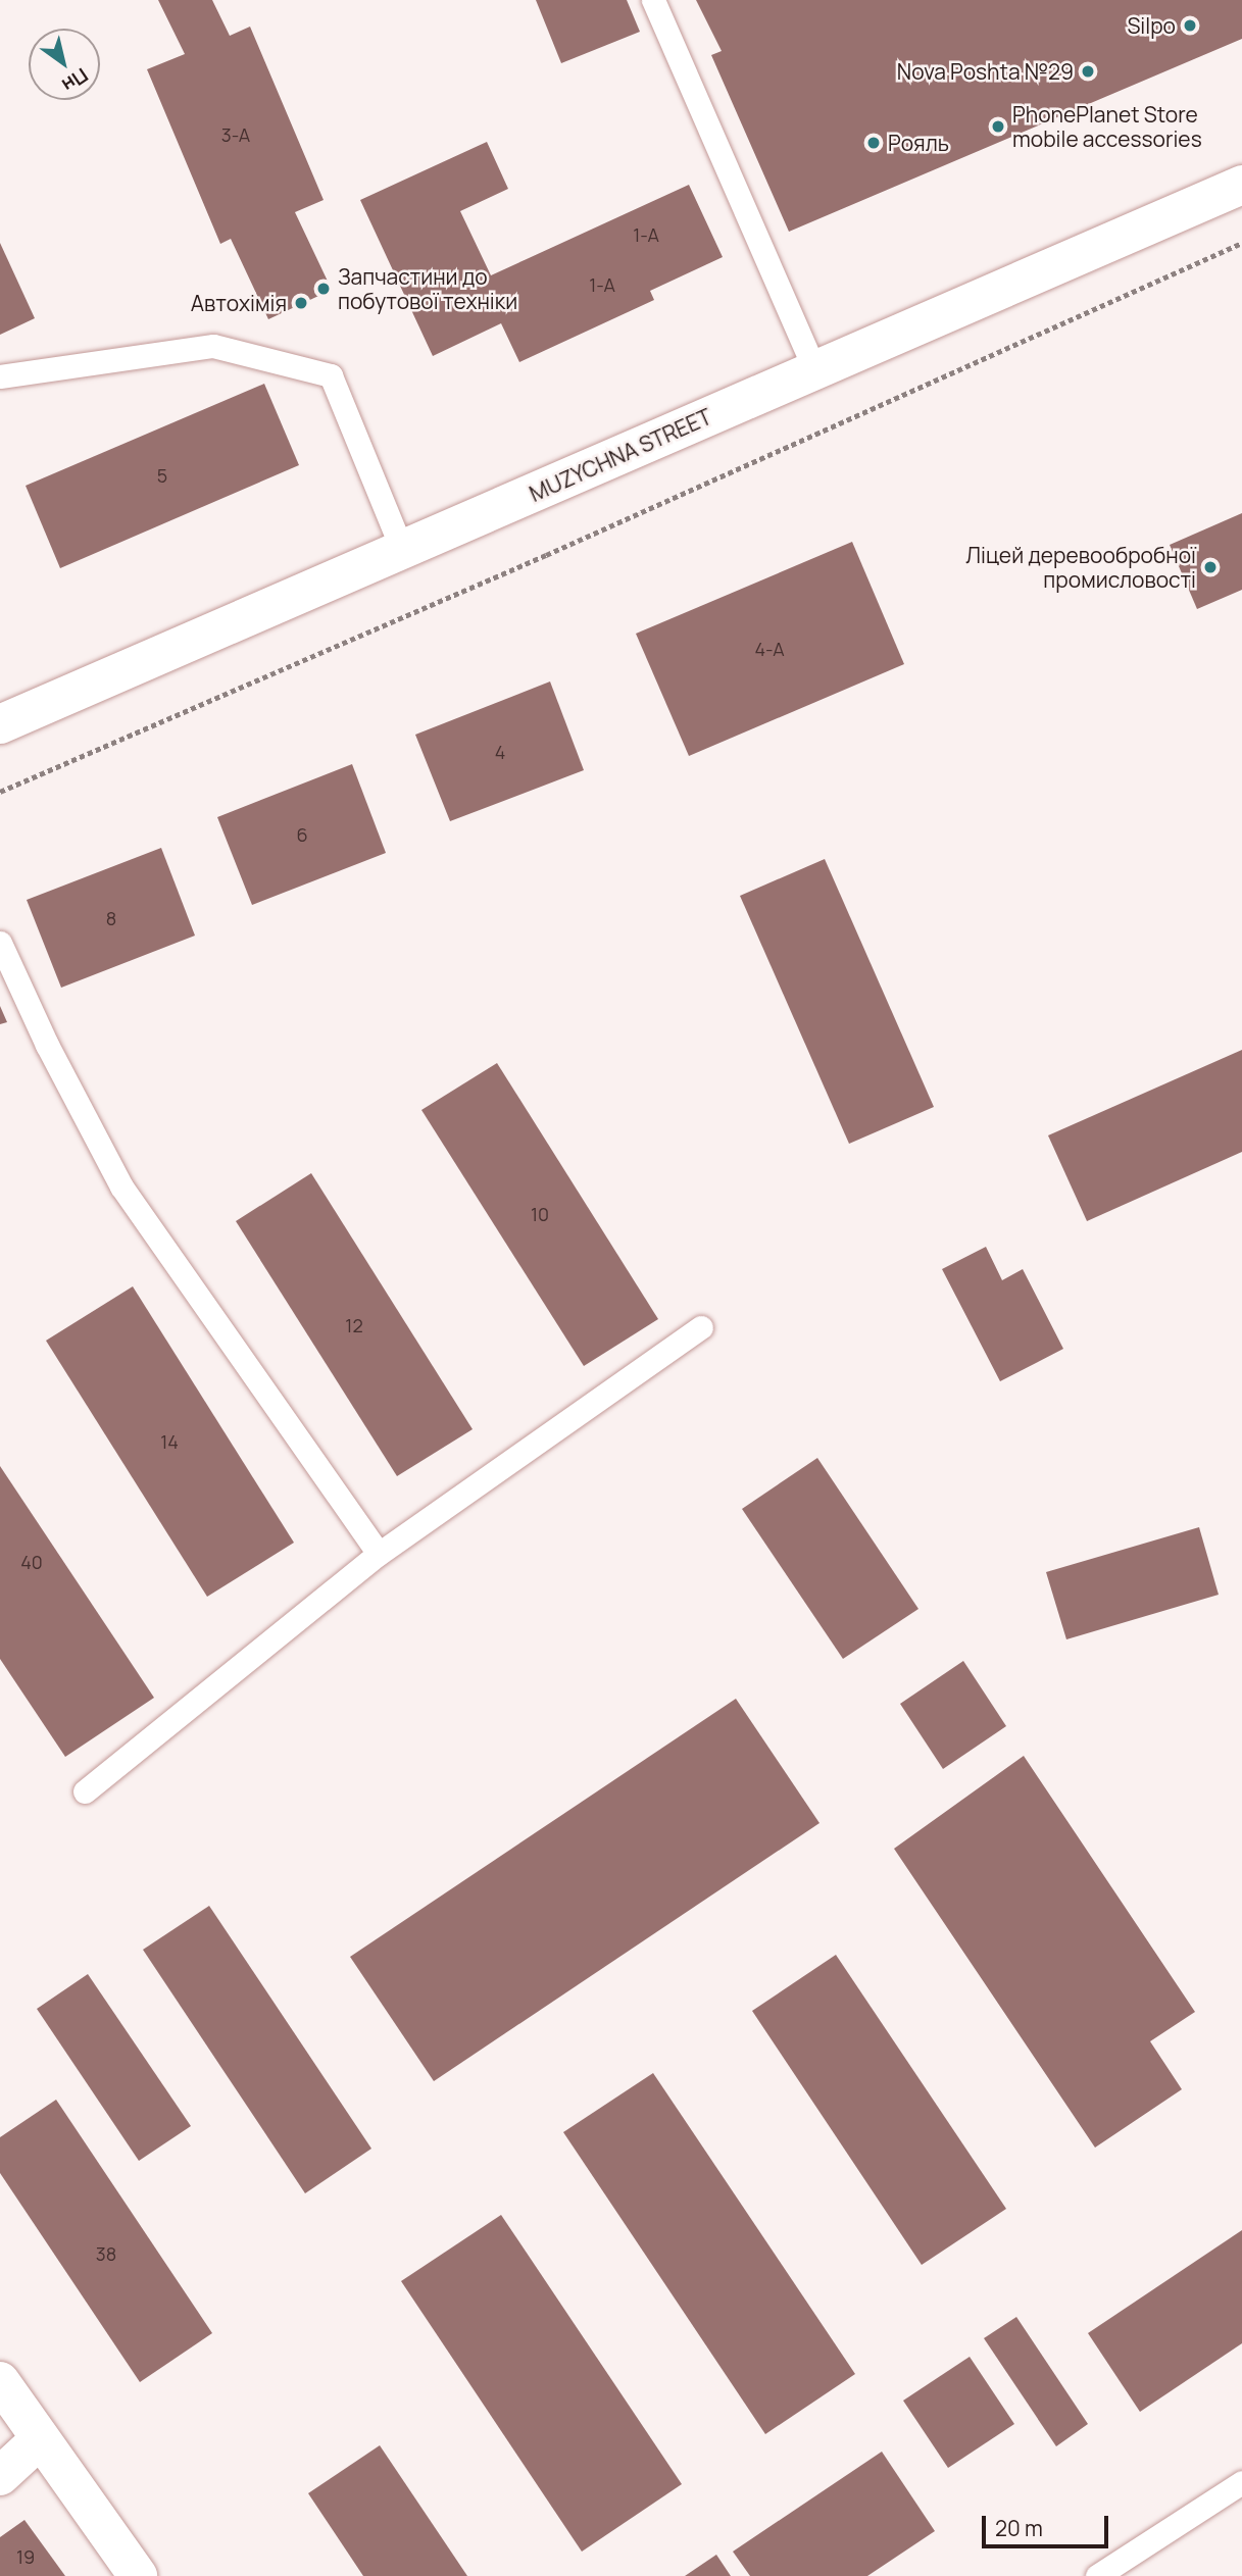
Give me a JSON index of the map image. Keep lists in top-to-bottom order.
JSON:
{
  "streets": {
    "street": ["MUZYCHNA STREET"]
  },
  "places": [
    "Silpo",
    "Nova Poshta №29",
    "PhonePlanet Store mobile accessories",
    "Рояль",
    "Запчастини до побутової техніки",
    "Автохімія",
    "Ліцей деревообробної промисловості"
  ],
  "house_numbers": [
    "3-А",
    "1-А",
    "1-А",
    "5",
    "4-А",
    "4",
    "6",
    "8",
    "10",
    "12",
    "14",
    "40",
    "38",
    "19"
  ],
  "scale_bar": "20 m",
  "north": "bottom right"
}
